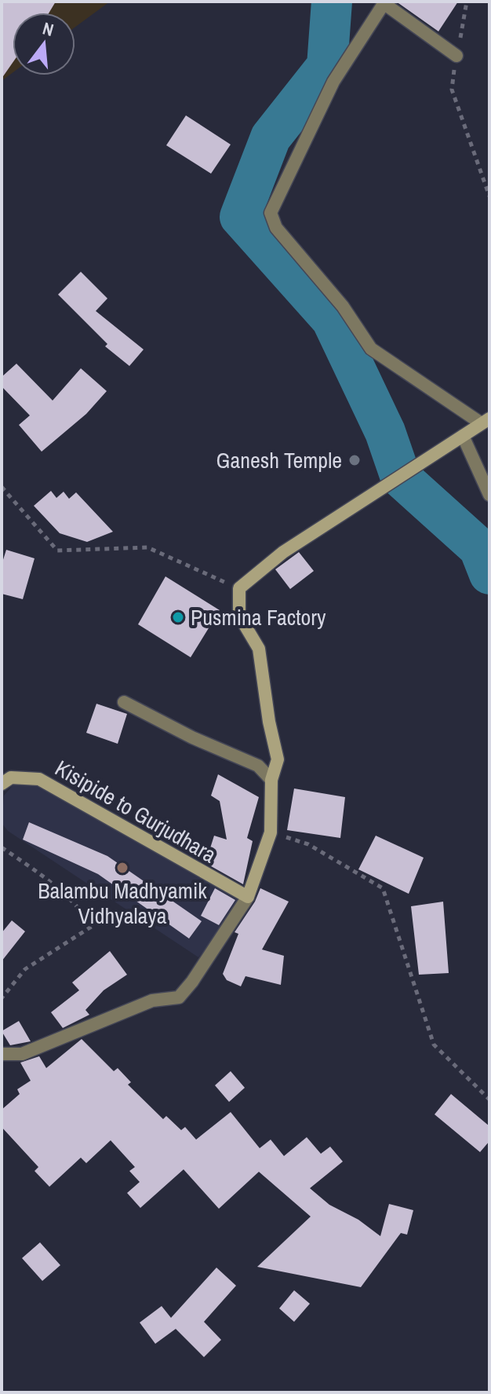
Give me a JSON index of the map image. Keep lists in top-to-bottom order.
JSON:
{
  "streets": {
    "street": ["Kisipide to Gurjudhara"]
  },
  "places": ["Ganesh Temple", "Pusmina Factory", "Balambu Madhyamik Vidhyalaya"],
  "north": "top"
}
